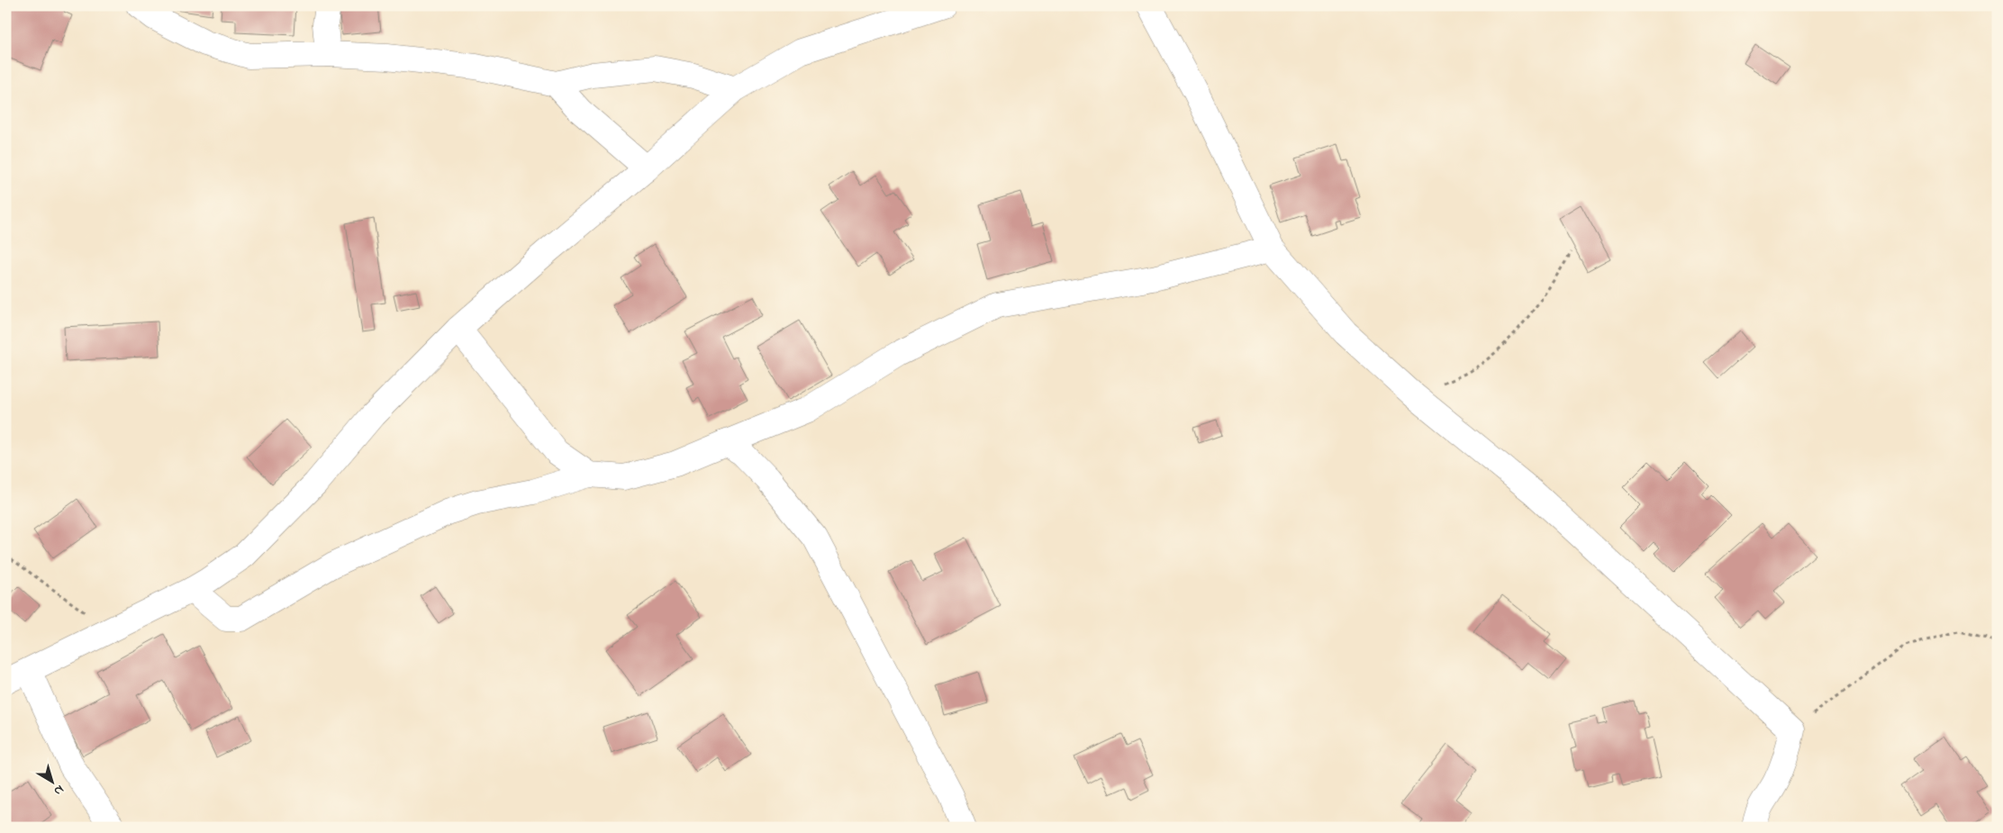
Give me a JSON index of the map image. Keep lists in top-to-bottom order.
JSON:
{
  "north": "bottom right"
}
